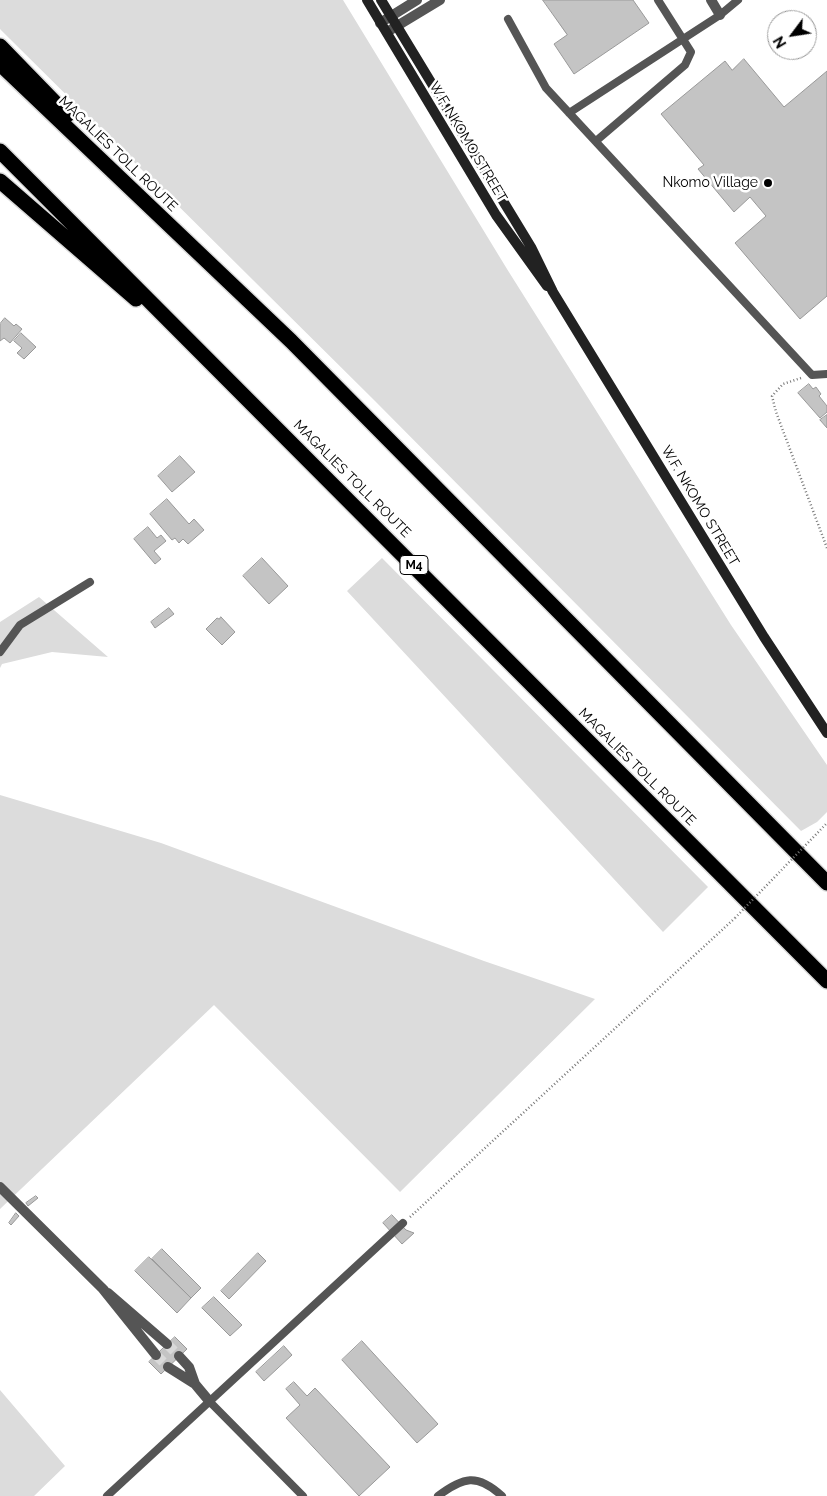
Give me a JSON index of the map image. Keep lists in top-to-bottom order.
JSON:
{
  "streets": {
    "highway": ["MAGALIES TOLL ROUTE", "M4"],
    "main road": ["W.F. NKOMO STREET"]
  },
  "places": ["Nkomo Village"],
  "north": "bottom left"
}
